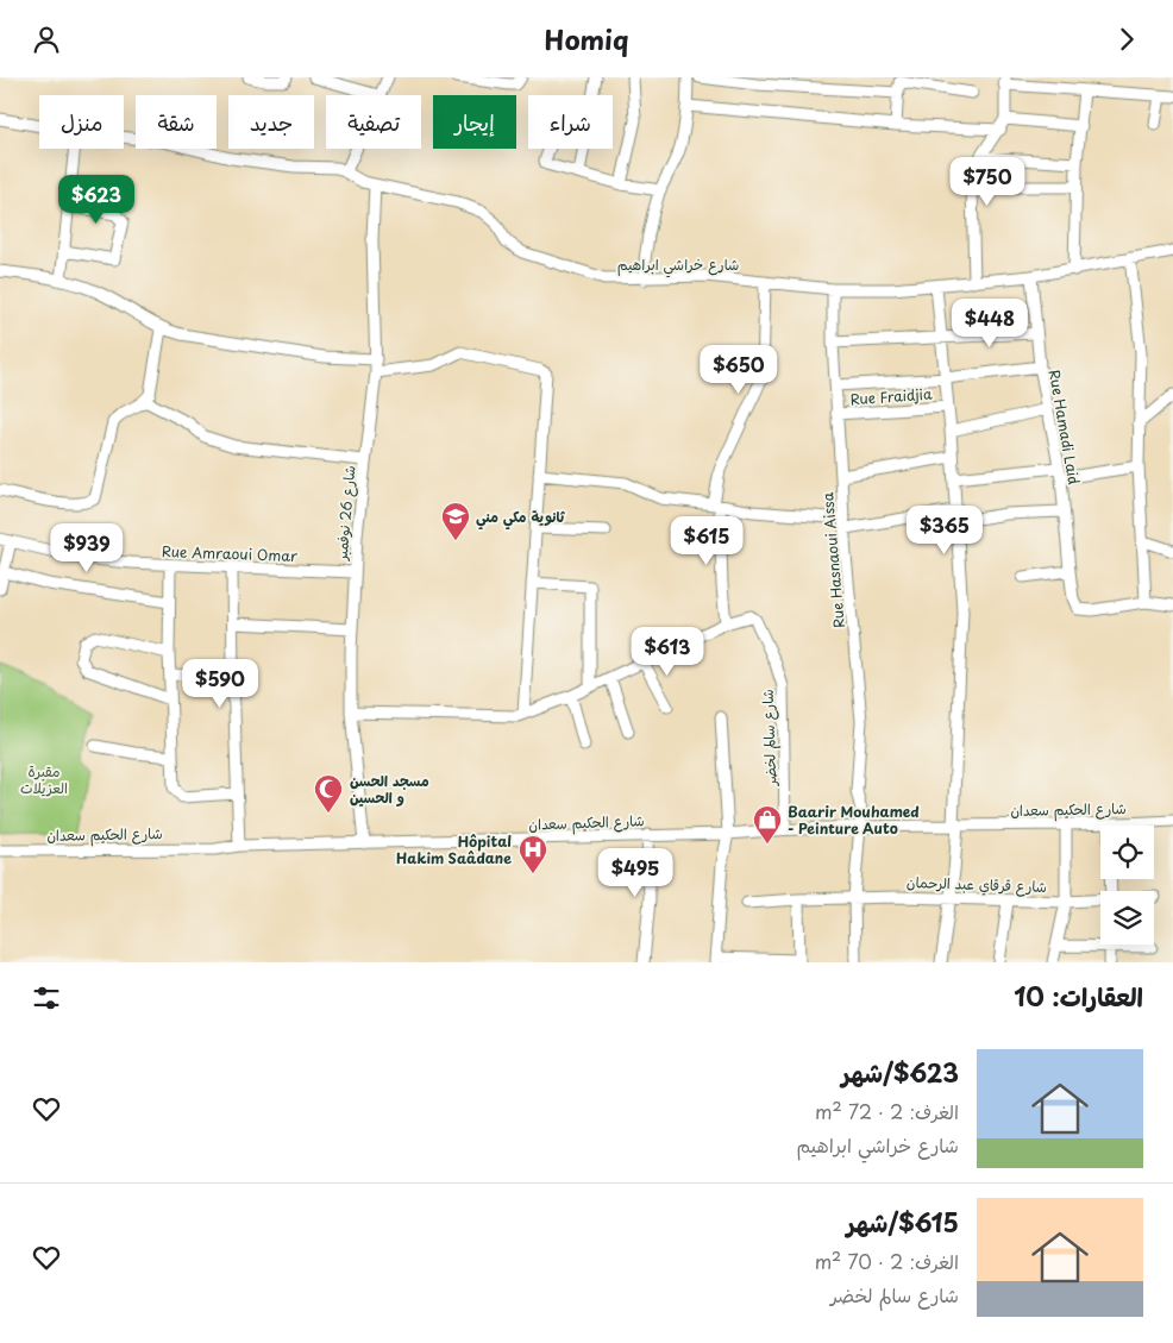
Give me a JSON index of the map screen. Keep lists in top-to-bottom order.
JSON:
{
  "streets": {
    "street": [
      "شارع خراشي ابراهيم",
      "Rue Fraidjia",
      "Rue Hamadi Laid",
      "شارع 26 نوفمبر",
      "Rue Amraoui Omar",
      "Rue Hasnaoui Aissa",
      "شارع سالم لخضر",
      "شارع الحكيم سعدان",
      "شارع قرقاي عبد الرحمان"
    ]
  },
  "crossings": [
    ["شارع خراشي ابراهيم", "Rue Hamadi Laid"],
    ["شارع خراشي ابراهيم", "شارع 26 نوفمبر"],
    ["شارع خراشي ابراهيم", "Rue Hasnaoui Aissa"],
    ["Rue Fraidjia", "Rue Hasnaoui Aissa"],
    ["شارع 26 نوفمبر", "Rue Amraoui Omar"],
    ["شارع 26 نوفمبر", "شارع الحكيم سعدان"],
    ["Rue Hasnaoui Aissa", "شارع الحكيم سعدان"],
    ["Rue Hasnaoui Aissa", "شارع قرقاي عبد الرحمان"],
    ["شارع سالم لخضر", "شارع الحكيم سعدان"]
  ],
  "parks": ["مقبرة العزيلات"],
  "places": {
    "school or university": ["ثانوية مكي مني"],
    "mosque": ["مسجد الحسن و الحسين"],
    "shop": ["Baarir Mouhamed - Peinture Auto"],
    "hospital": ["Hôpital Hakim Saâdane"]
  },
  "page": {
    "header": "Homiq",
    "chip": [
      "شراء",
      "إيجار",
      "تصفية",
      "جديد",
      "شقة",
      "منزل"
    ],
    "price": [
      "$750",
      "$623",
      "$448",
      "$650",
      "$365",
      "$615",
      "$939",
      "$613",
      "$590",
      "$495"
    ],
    "heading": "العقارات: 10",
    "list": [
      {
        "name": "$623/شهر",
        "note": "الغرف: 2 · 72 m² · شارع خراشي ابراهيم"
      },
      {
        "name": "$615/شهر",
        "note": "الغرف: 2 · 70 m² · شارع سالم لخضر"
      }
    ]
  }
}
